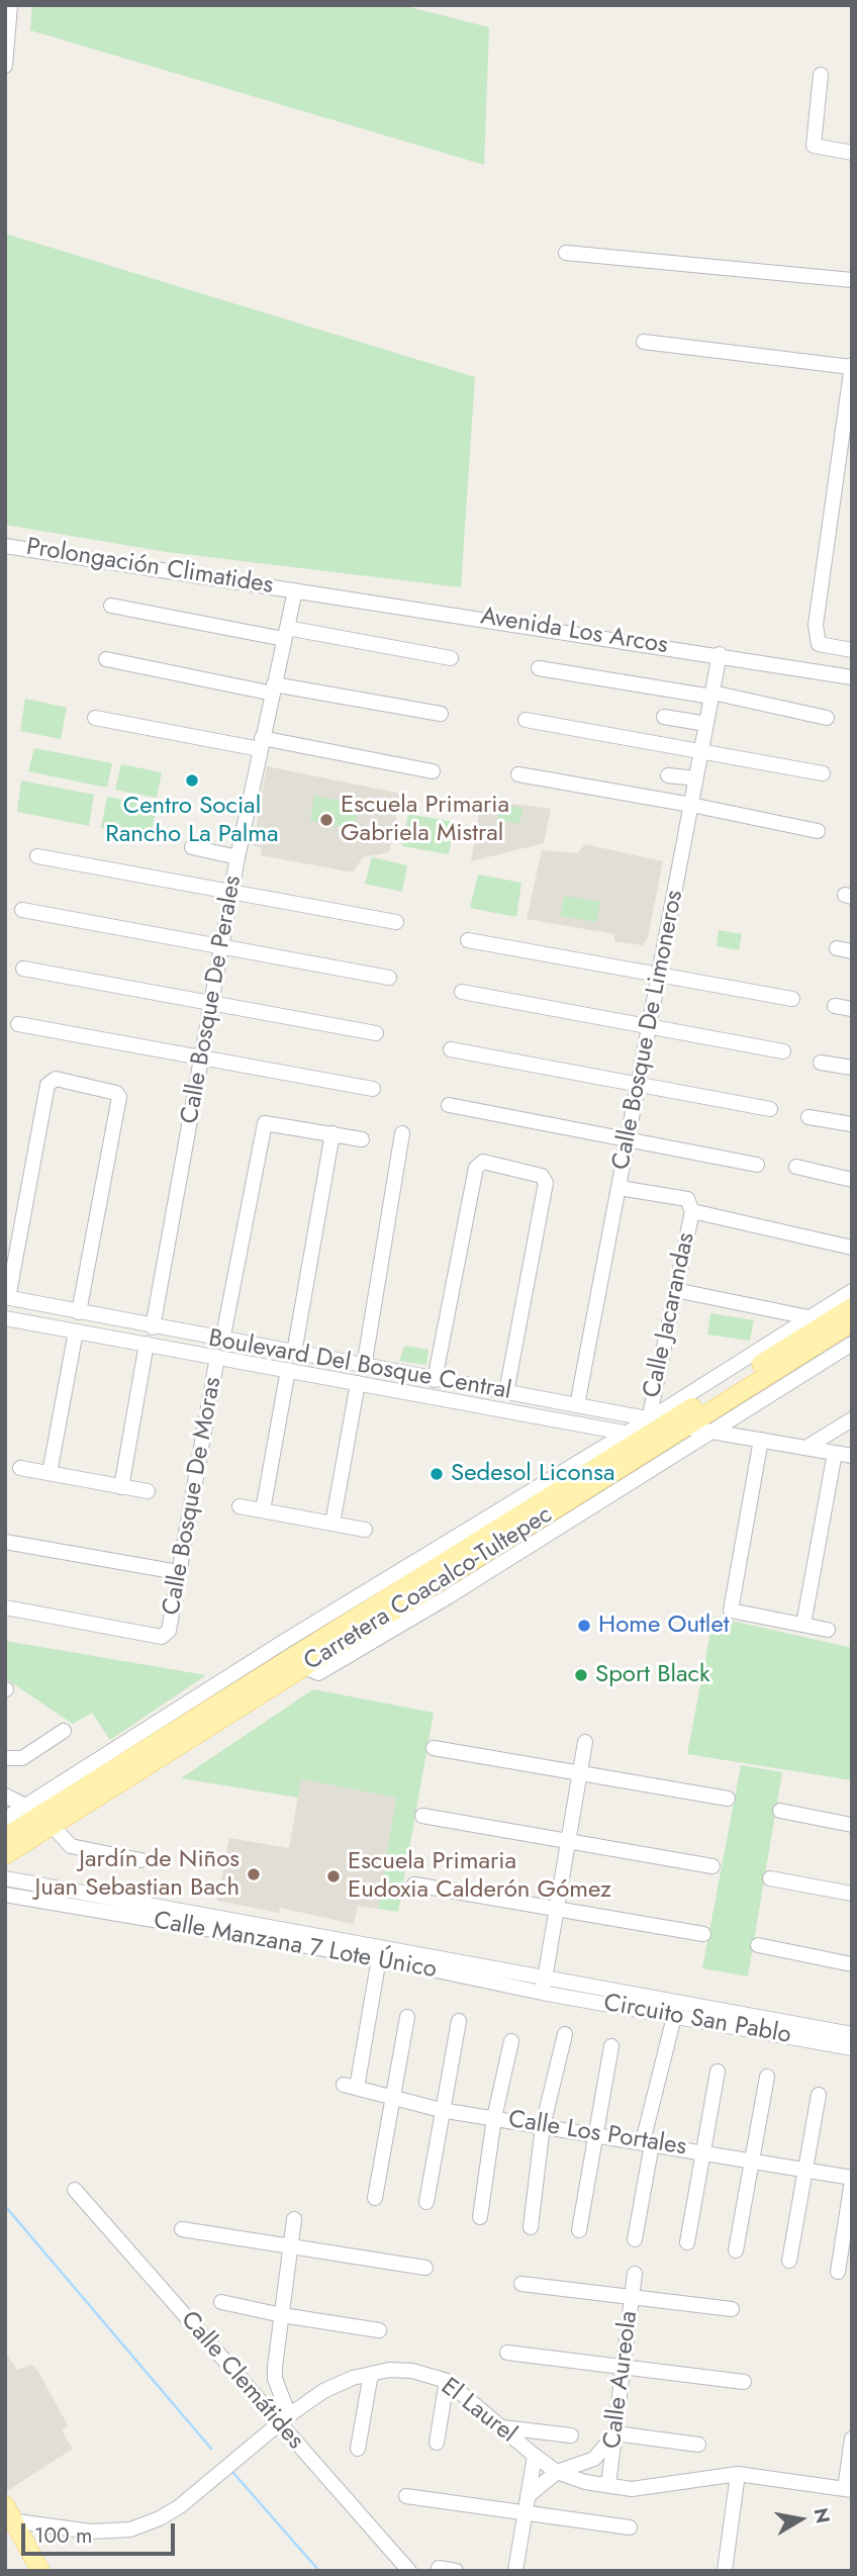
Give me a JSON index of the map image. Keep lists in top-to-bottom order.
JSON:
{
  "streets": {
    "main road": ["Carretera Coacalco-Tultepec"],
    "street": [
      "Prolongación Climatides",
      "Avenida Los Arcos",
      "Calle Bosque De Perales",
      "Calle Bosque De Limoneros",
      "Calle Jacarandas",
      "Boulevard Del Bosque Central",
      "Calle Bosque De Moras",
      "Calle Manzana 7 Lote Único",
      "Circuito San Pablo",
      "Calle Los Portales",
      "Calle Aureola",
      "Calle Clemátides",
      "El Laurel"
    ]
  },
  "crossings": [
    ["Prolongación Climatides", "Avenida Los Arcos"],
    ["Prolongación Climatides", "Calle Bosque De Perales"],
    ["Avenida Los Arcos", "Calle Bosque De Perales"],
    ["Avenida Los Arcos", "Calle Bosque De Limoneros"],
    ["Calle Bosque De Perales", "Boulevard Del Bosque Central"],
    ["Calle Bosque De Limoneros", "Boulevard Del Bosque Central"],
    ["Calle Jacarandas", "Boulevard Del Bosque Central"],
    ["Calle Jacarandas", "Carretera Coacalco-Tultepec"],
    ["Boulevard Del Bosque Central", "Calle Bosque De Moras"],
    ["Boulevard Del Bosque Central", "Carretera Coacalco-Tultepec"],
    ["Calle Manzana 7 Lote Único", "Circuito San Pablo"],
    ["Calle Manzana 7 Lote Único", "Calle Los Portales"],
    ["Calle Aureola", "El Laurel"],
    ["Calle Clemátides", "El Laurel"]
  ],
  "places": [
    "Centro Social Rancho La Palma",
    "Escuela Primaria Gabriela Mistral",
    "Sedesol Liconsa",
    "Home Outlet",
    "Sport Black",
    "Jardín de Niños Juan Sebastian Bach",
    "Escuela Primaria Eudoxia Calderón Gómez"
  ],
  "scale_bar": "100 m",
  "north": "right"
}
